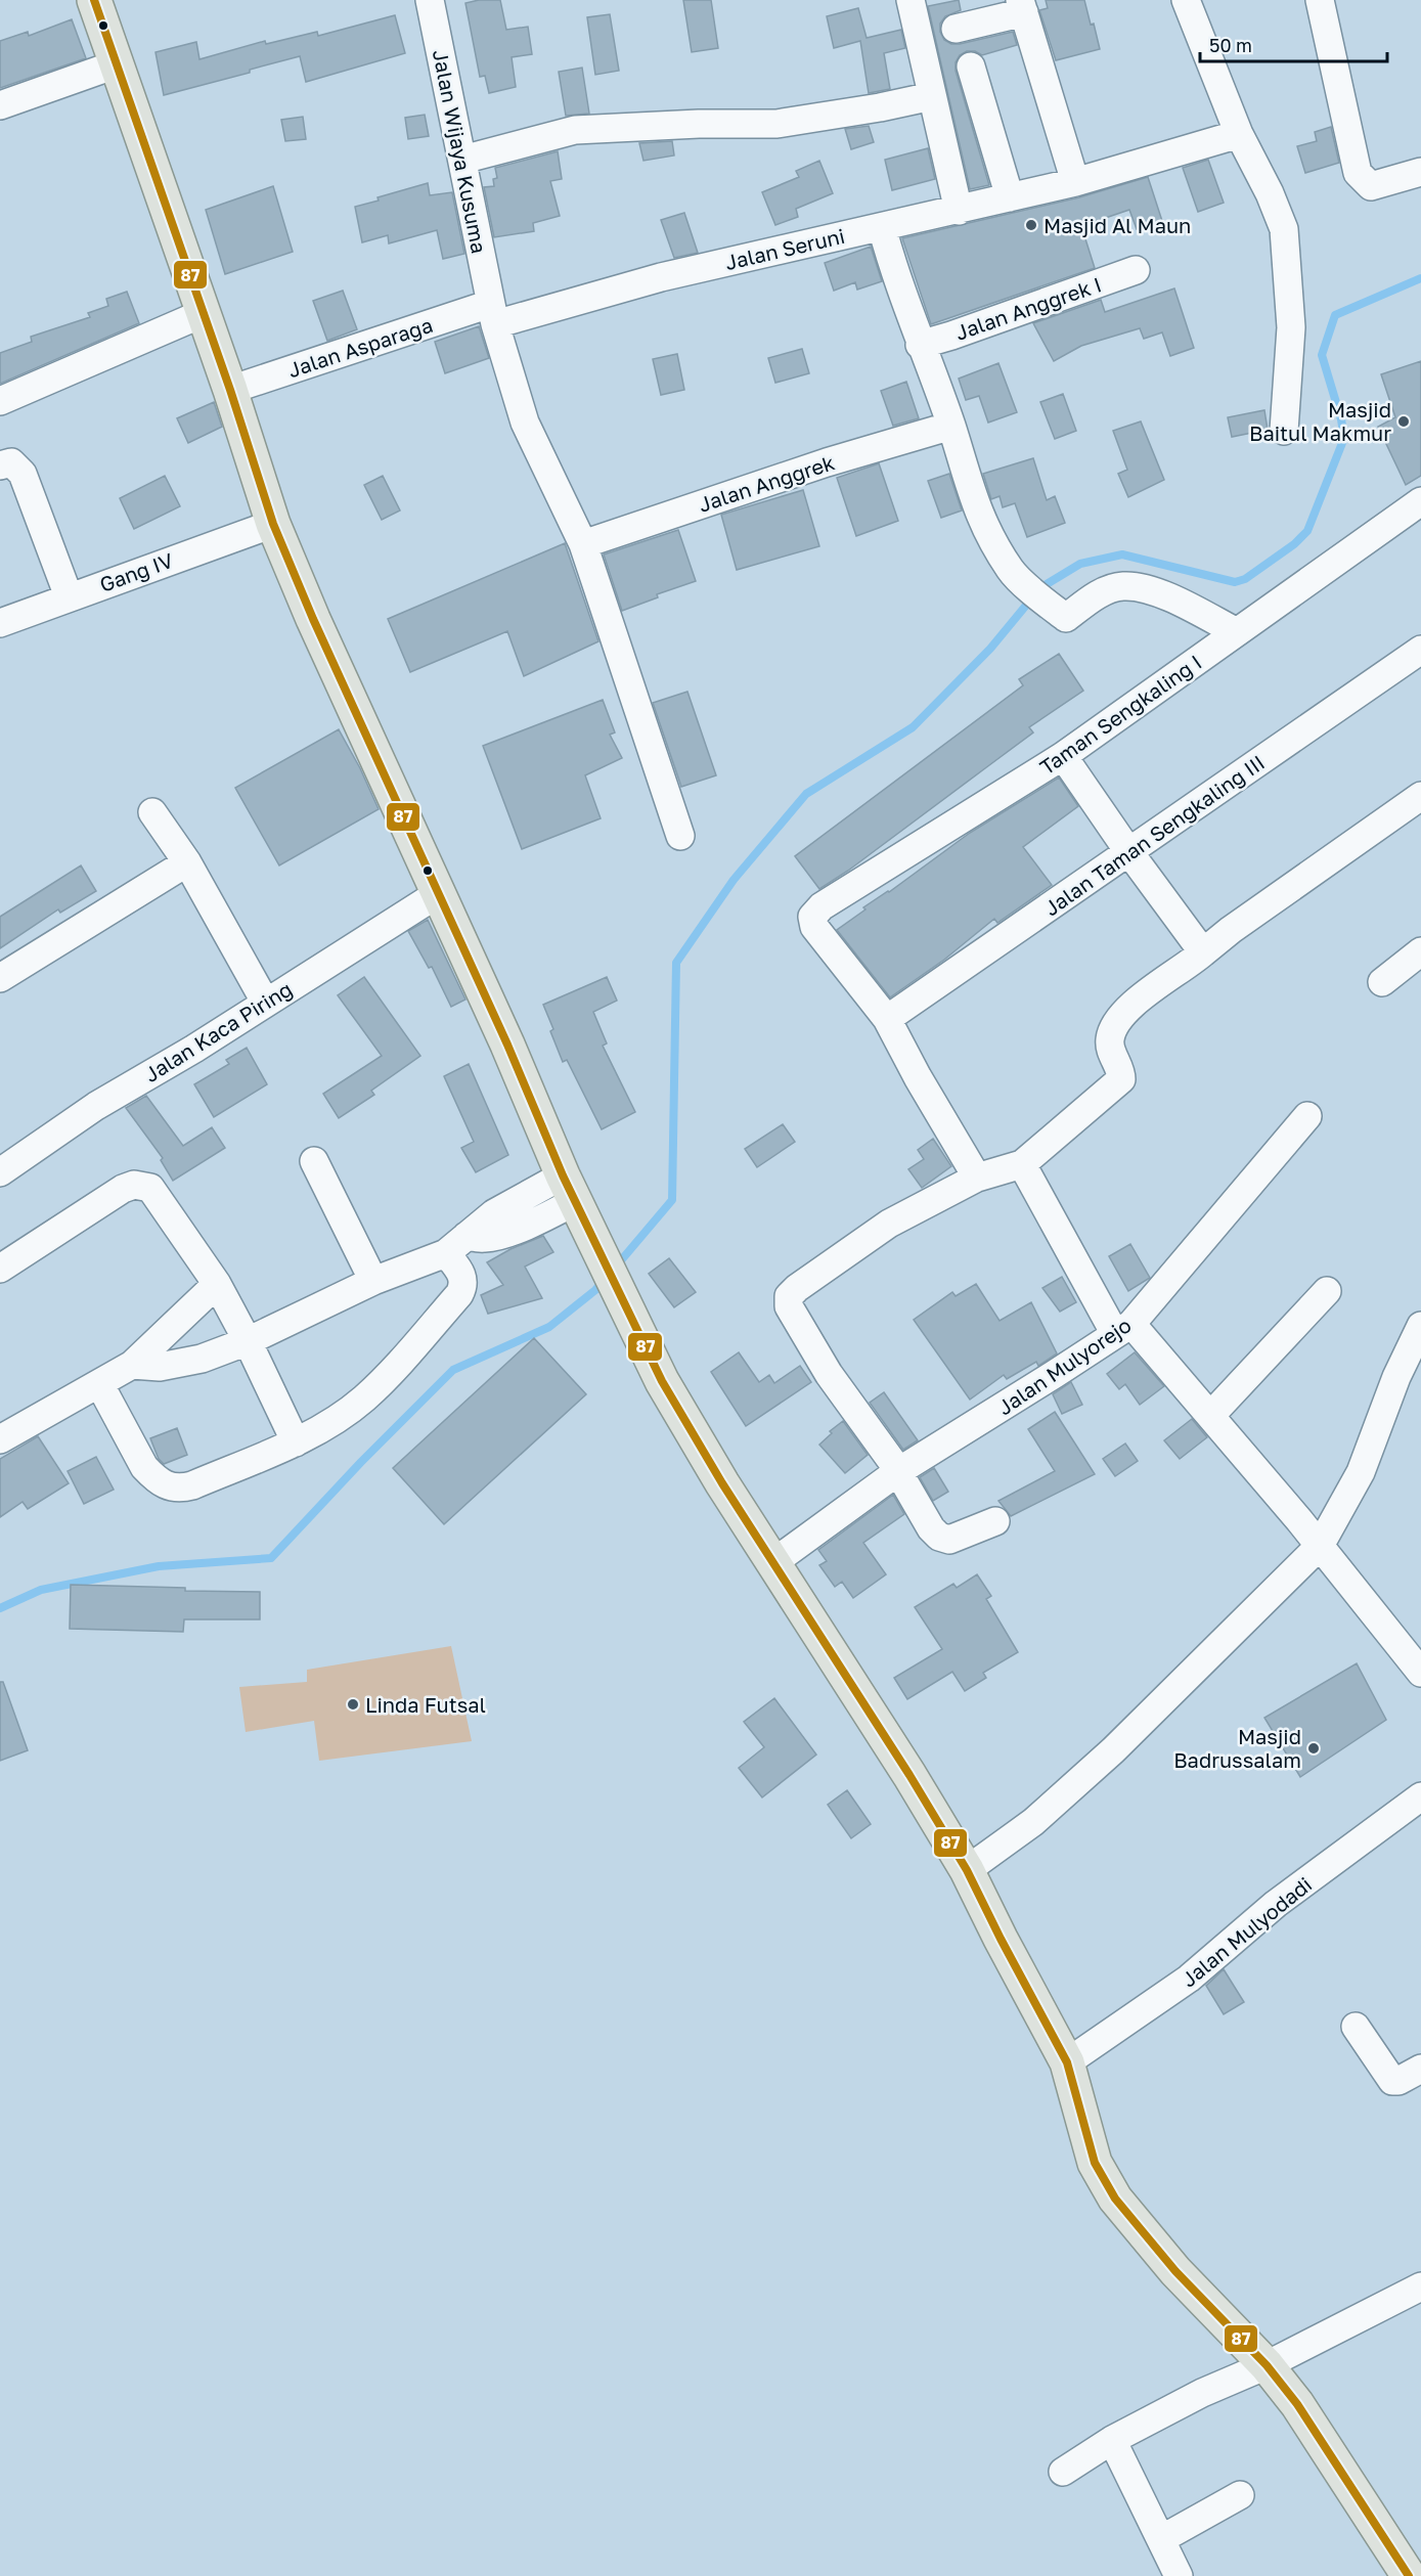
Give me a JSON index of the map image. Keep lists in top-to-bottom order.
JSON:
{
  "streets": {
    "street": [
      "Jalan Wijaya Kusuma",
      "Jalan Seruni",
      "Jalan Anggrek I",
      "Jalan Asparaga",
      "Jalan Anggrek",
      "Gang IV",
      "Taman Sengkaling I",
      "Jalan Taman Sengkaling III",
      "Jalan Kaca Piring",
      "Jalan Mulyorejo",
      "Jalan Mulyodadi"
    ]
  },
  "crossings": [
    ["Jalan Wijaya Kusuma", "Jalan Seruni"],
    ["Jalan Wijaya Kusuma", "Jalan Asparaga"],
    ["Jalan Wijaya Kusuma", "Jalan Anggrek"],
    ["Jalan Seruni", "Jalan Asparaga"],
    ["Taman Sengkaling I", "Jalan Taman Sengkaling III"]
  ],
  "places": [
    "Masjid Al Maun",
    "Masjid Baitul Makmur",
    "Linda Futsal",
    "Masjid Badrussalam"
  ],
  "lines": ["transit line 87"],
  "scale_bar": "50 m"
}
